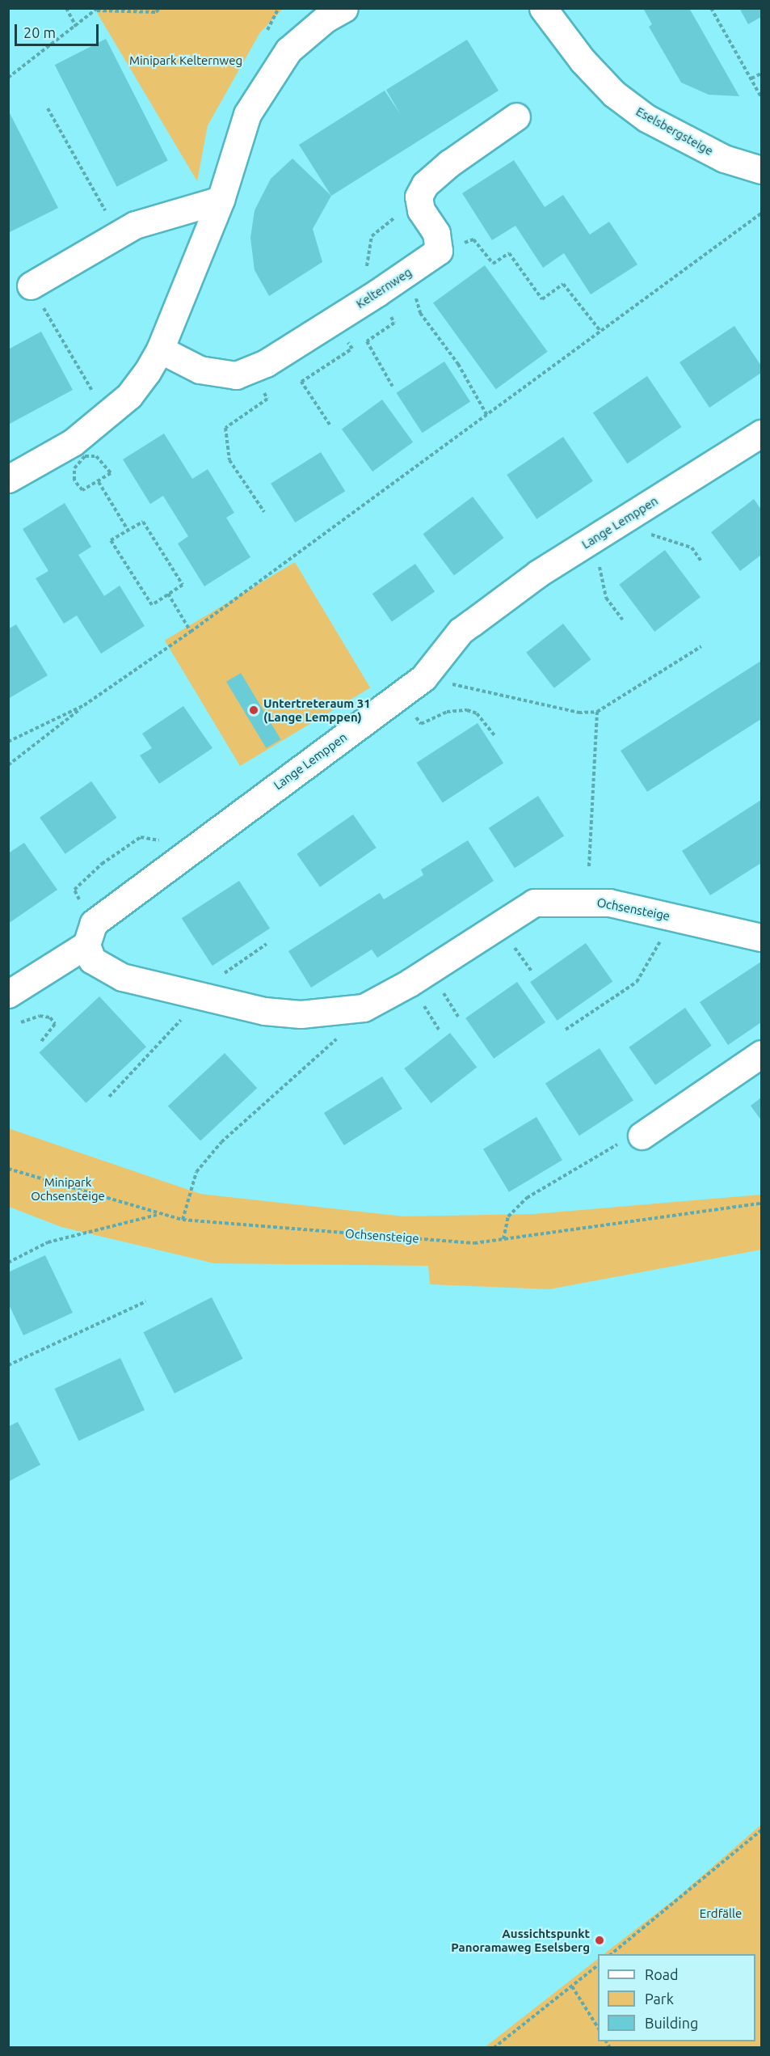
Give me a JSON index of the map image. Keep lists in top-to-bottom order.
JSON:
{
  "streets": {
    "street": [
      "Eselsbergsteige",
      "Kelternweg",
      "Lange Lemppen",
      "Ochsensteige"
    ]
  },
  "crossings": [
    ["Lange Lemppen", "Ochsensteige"]
  ],
  "parks": ["Minipark Kelternweg", "Minipark Ochsensteige", "Erdfälle"],
  "places": ["Untertreteraum 31 (Lange Lemppen)", "Aussichtspunkt Panoramaweg Eselsberg"],
  "legend": ["Road", "Park", "Building"],
  "scale_bar": "20 m"
}
